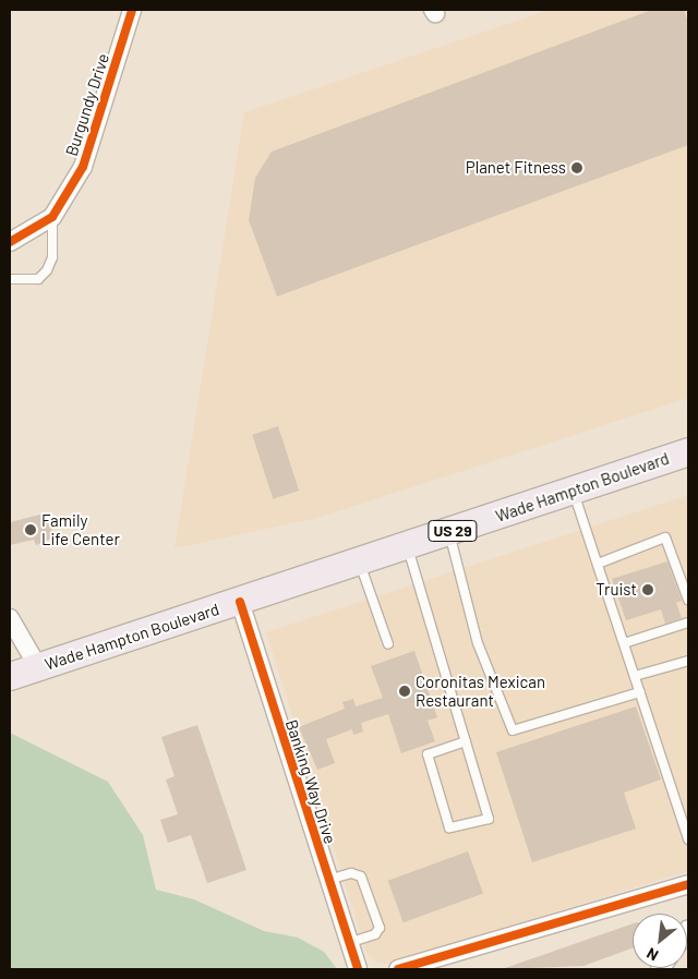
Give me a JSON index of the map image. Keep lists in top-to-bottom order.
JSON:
{
  "streets": {
    "main road": ["Wade Hampton Boulevard", "US 29"],
    "street": ["Burgundy Drive", "Banking Way Drive"]
  },
  "crossings": [
    ["Wade Hampton Boulevard", "Banking Way Drive"]
  ],
  "places": [
    "Planet Fitness",
    "Family Life Center",
    "Truist",
    "Coronitas Mexican Restaurant"
  ],
  "north": "bottom left"
}
